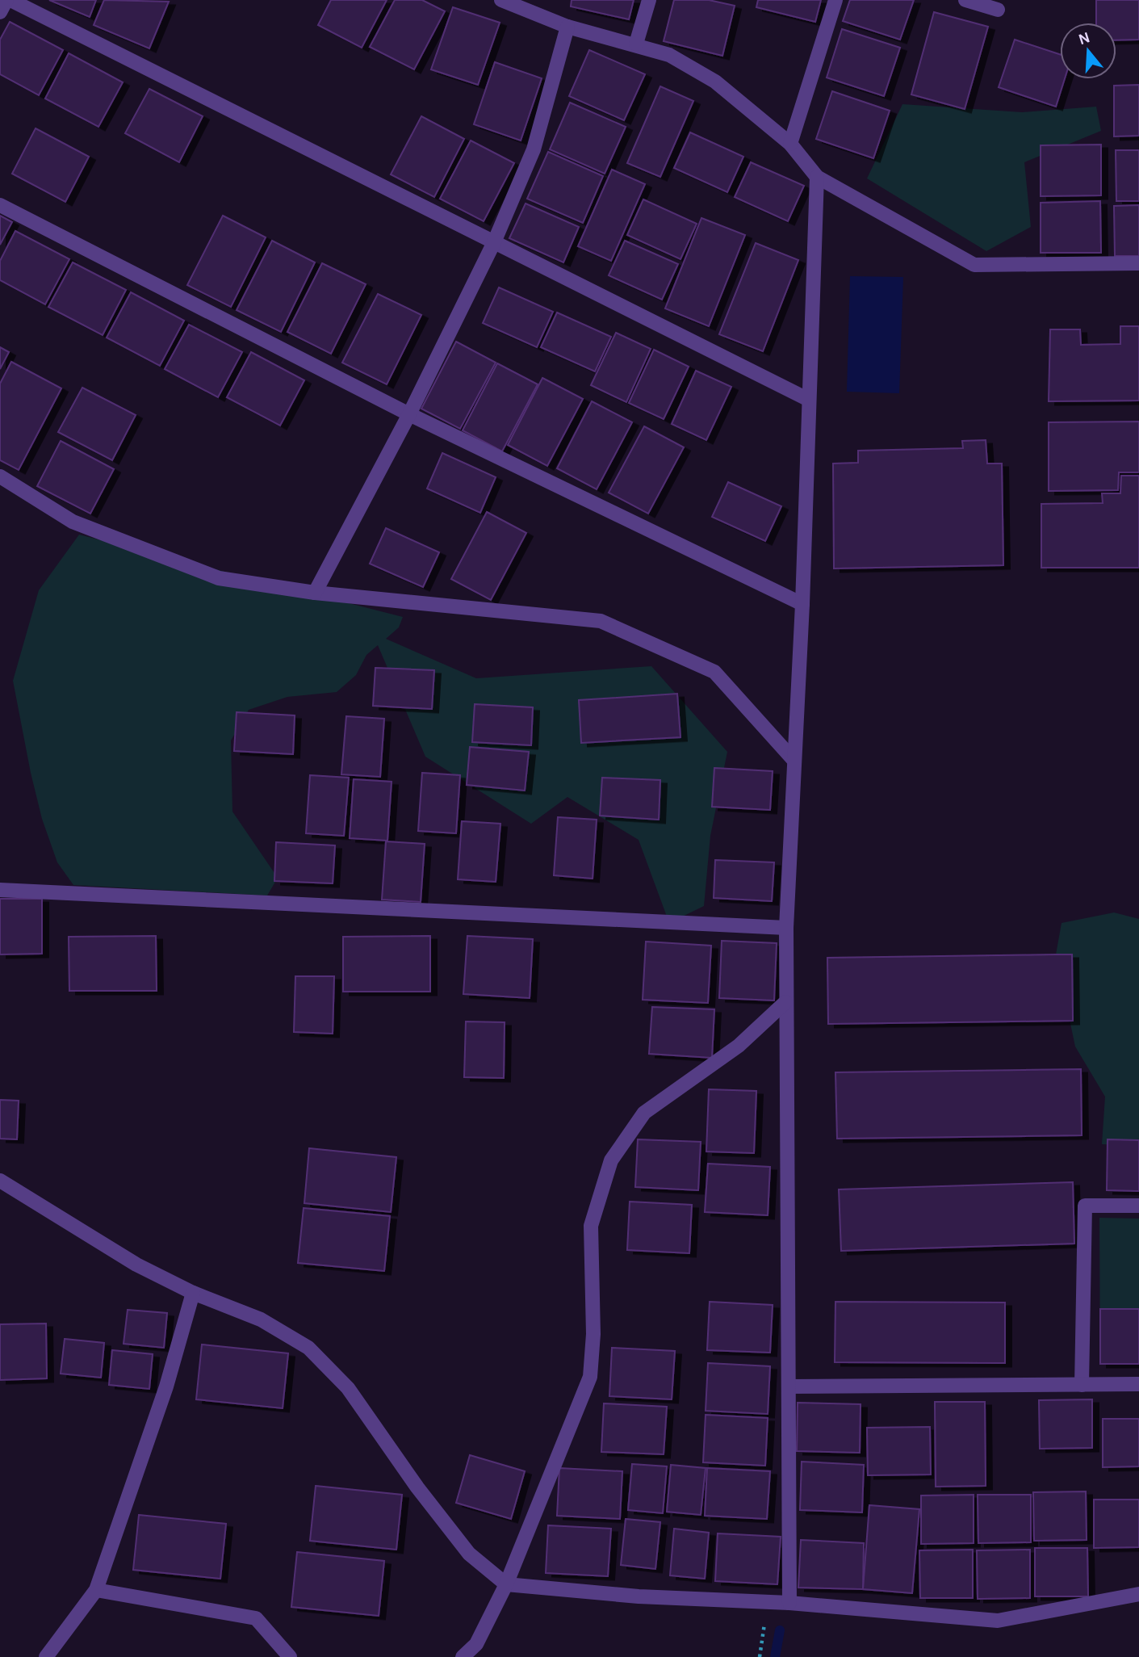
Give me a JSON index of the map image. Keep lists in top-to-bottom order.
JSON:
{
  "north": "top"
}
